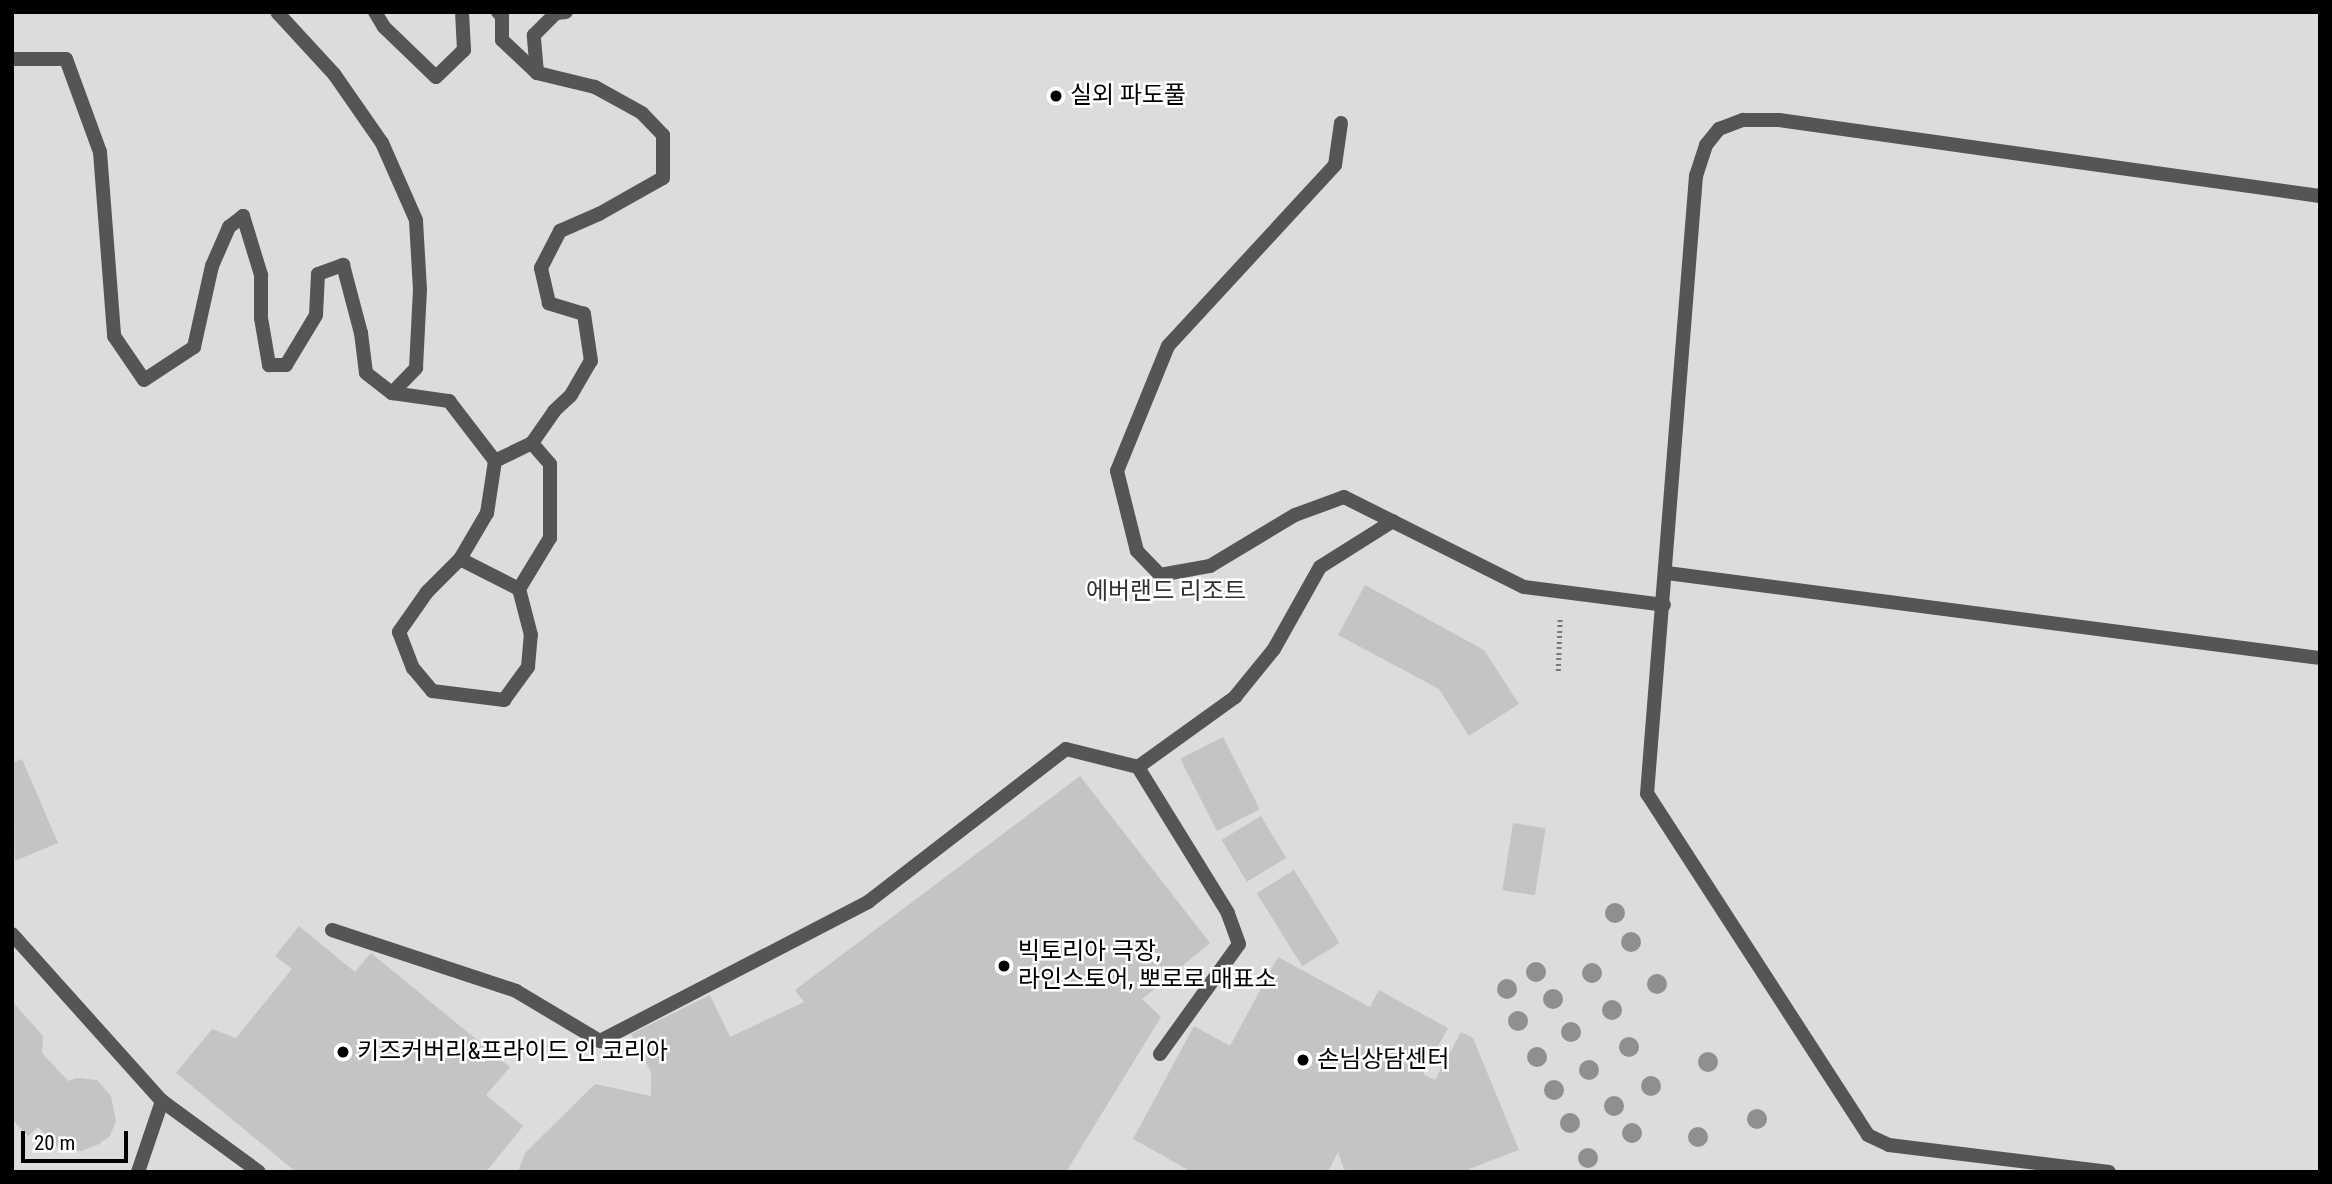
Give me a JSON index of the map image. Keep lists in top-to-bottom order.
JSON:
{
  "parks": ["에버랜드 리조트"],
  "places": [
    "실외 파도풀",
    "빅토리아 극장, 라인스토어, 뽀로로 매표소",
    "키즈커버리&프라이드 인 코리아",
    "손님상담센터"
  ],
  "scale_bar": "20 m"
}
